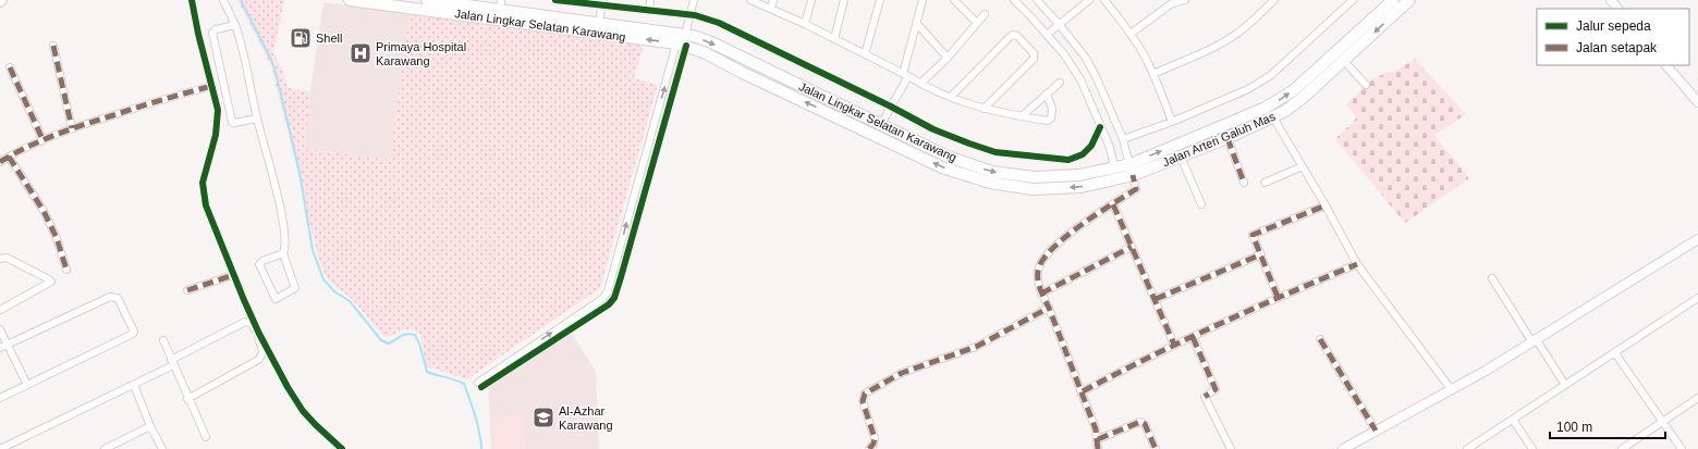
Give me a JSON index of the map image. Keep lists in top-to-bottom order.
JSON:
{
  "streets": {
    "main road": ["Jalan Lingkar Selatan Karawang", "Jalan Arteri Galuh Mas"]
  },
  "crossings": [
    ["Jalan Lingkar Selatan Karawang", "Jalan Arteri Galuh Mas"]
  ],
  "places": {
    "fuel station": ["Shell"],
    "hospital": ["Primaya Hospital Karawang"],
    "school or university": ["Al-Azhar Karawang"]
  },
  "legend": ["Jalur sepeda", "Jalan setapak"],
  "scale_bar": "100 m"
}
